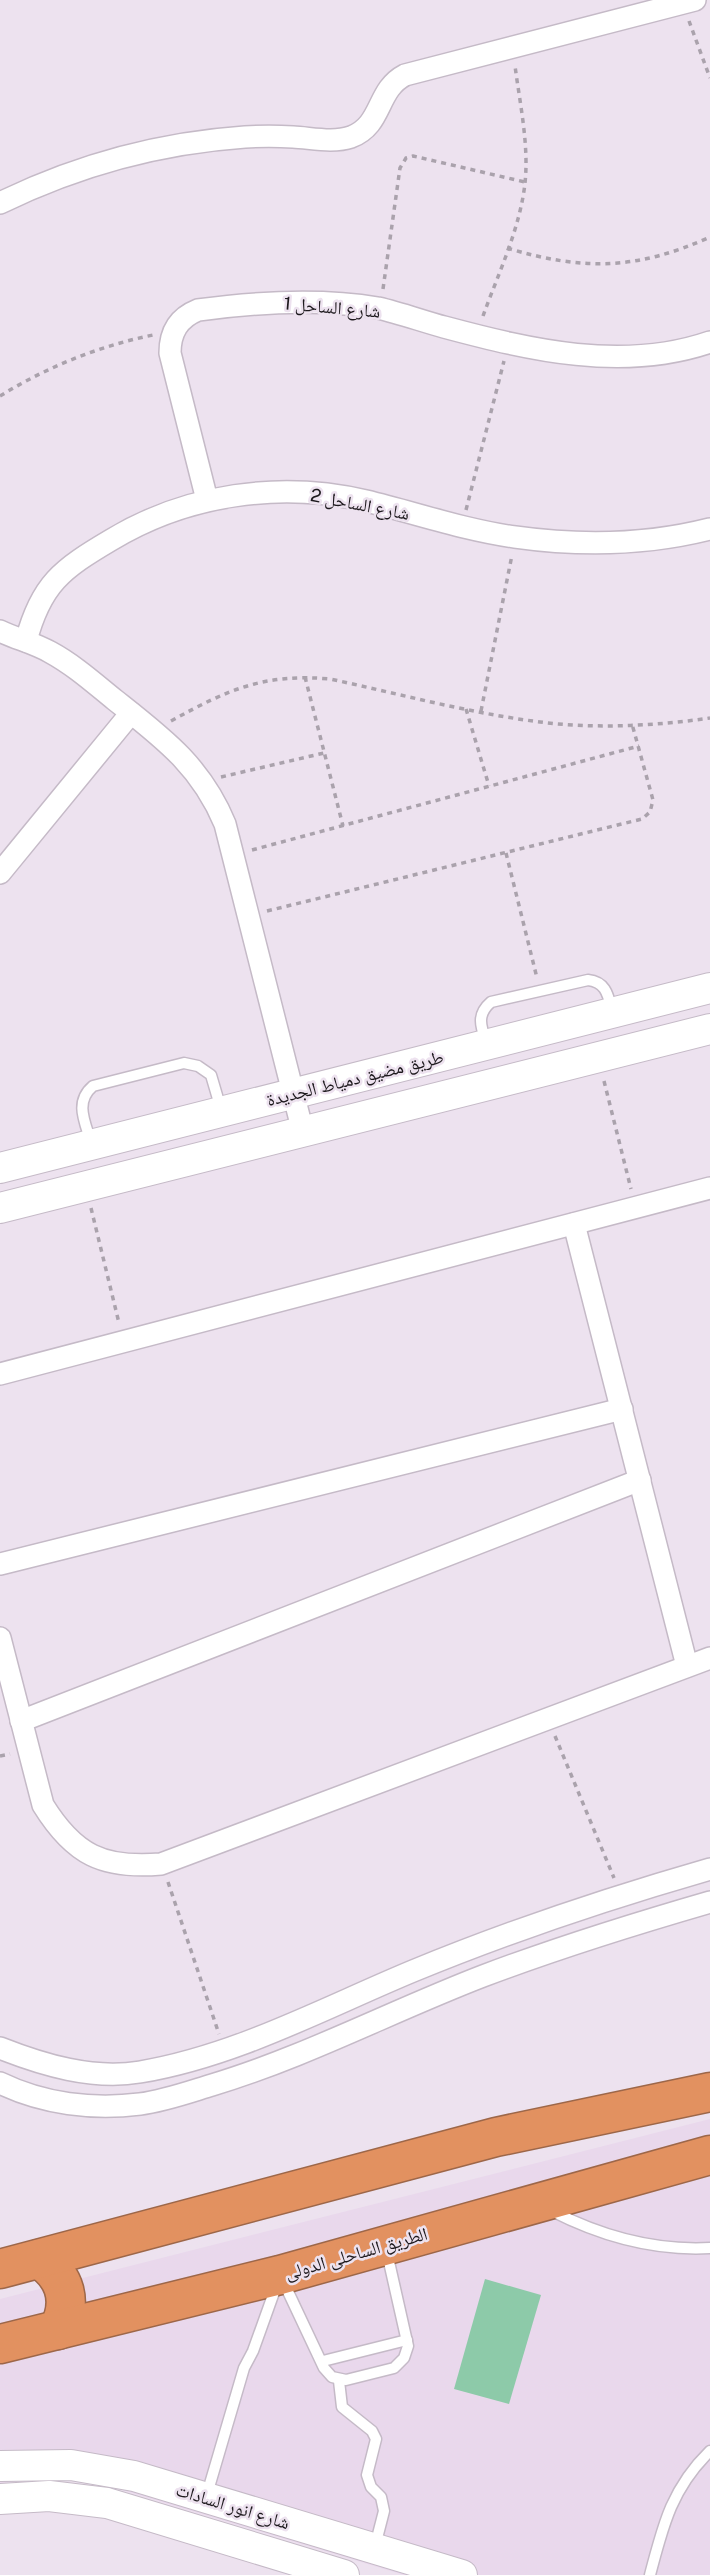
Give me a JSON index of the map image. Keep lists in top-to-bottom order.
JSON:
{
  "streets": {
    "highway": ["الطريق الساحلى الدولى"],
    "street": [
      "شارع الساحل 1",
      "شارع الساحل 2",
      "طريق مضيق دمياط الجديدة",
      "شارع انور السادات"
    ]
  }
}
